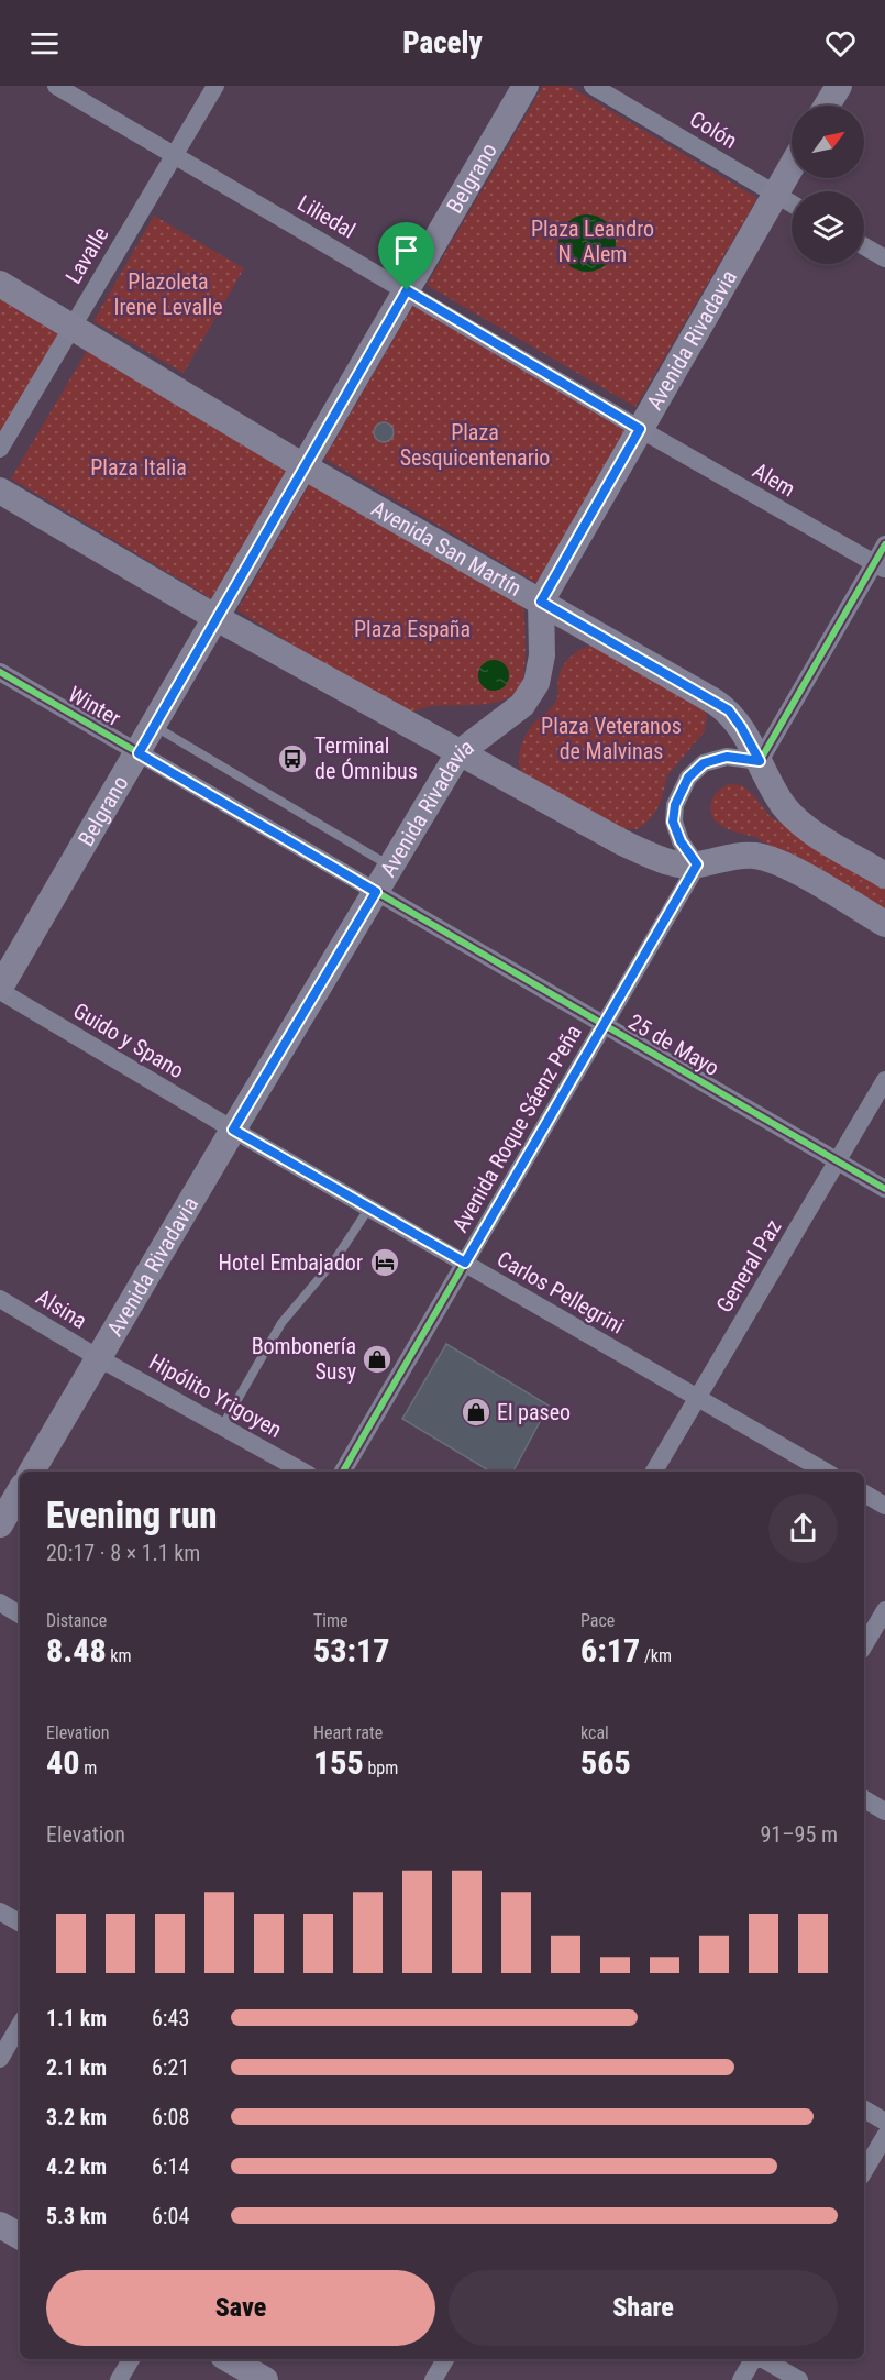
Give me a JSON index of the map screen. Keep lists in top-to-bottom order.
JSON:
{
  "streets": {
    "main road": ["Belgrano", "Avenida Rivadavia", "Avenida San Martín"],
    "street": [
      "Colón",
      "Liliedal",
      "Lavalle",
      "Alem",
      "Winter",
      "Guido y Spano",
      "25 de Mayo",
      "Avenida Roque Sáenz Peña",
      "General Paz",
      "Carlos Pellegrini",
      "Alsina",
      "Hipólito Yrigoyen"
    ]
  },
  "crossings": [
    ["Colón", "Avenida Rivadavia"],
    ["Belgrano", "Liliedal"],
    ["Belgrano", "Avenida San Martín"],
    ["Belgrano", "Winter"],
    ["Belgrano", "Guido y Spano"],
    ["Liliedal", "Lavalle"],
    ["Liliedal", "Avenida Rivadavia"],
    ["Liliedal", "Alem"],
    ["Lavalle", "Avenida San Martín"],
    ["Avenida Rivadavia", "Alem"],
    ["Avenida Rivadavia", "Avenida San Martín"],
    ["Avenida Rivadavia", "Winter"],
    ["Avenida Rivadavia", "Guido y Spano"],
    ["Avenida Rivadavia", "25 de Mayo"],
    ["Avenida Rivadavia", "Carlos Pellegrini"],
    ["Avenida Rivadavia", "Alsina"],
    ["Avenida Rivadavia", "Hipólito Yrigoyen"],
    ["Winter", "25 de Mayo"],
    ["Guido y Spano", "Carlos Pellegrini"],
    ["25 de Mayo", "Avenida Roque Sáenz Peña"],
    ["25 de Mayo", "General Paz"],
    ["Avenida Roque Sáenz Peña", "Carlos Pellegrini"],
    ["General Paz", "Carlos Pellegrini"],
    ["Alsina", "Hipólito Yrigoyen"]
  ],
  "parks": [
    "Plaza Leandro N. Alem",
    "Plazoleta Irene Levalle",
    "Plaza Sesquicentenario",
    "Plaza Italia",
    "Plaza España",
    "Plaza Veteranos de Malvinas"
  ],
  "places": {
    "bus stop": ["Terminal de Ómnibus"],
    "hotel": ["Hotel Embajador"],
    "shop": ["Bombonería Susy", "El paseo"]
  },
  "north": "top right",
  "page": {
    "header": "Pacely",
    "heading": ["Evening run", "20:17 · 8 × 1.1 km"],
    "stats": [
      ["Distance", "8.48 km"],
      ["Time", "53:17"],
      ["Pace", "6:17 /km"],
      ["Elevation", "40 m"],
      ["Heart rate", "155 bpm"],
      ["kcal", "565"]
    ],
    "chart": ["Elevation", "91–95 m"],
    "list": [
      {
        "name": "1.1 km",
        "note": "6:43"
      },
      {
        "name": "2.1 km",
        "note": "6:21"
      },
      {
        "name": "3.2 km",
        "note": "6:08"
      },
      {
        "name": "4.2 km",
        "note": "6:14"
      },
      {
        "name": "5.3 km",
        "note": "6:04"
      }
    ],
    "buttons": ["Save", "Share"]
  }
}
